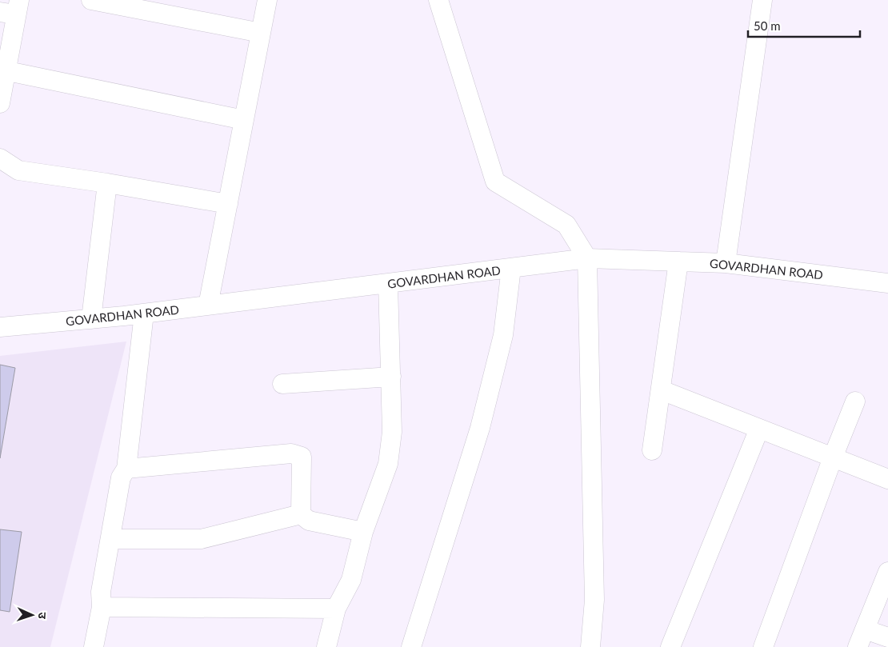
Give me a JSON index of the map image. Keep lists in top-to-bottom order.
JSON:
{
  "streets": {
    "street": ["GOVARDHAN ROAD"]
  },
  "scale_bar": "50 m",
  "north": "right"
}
